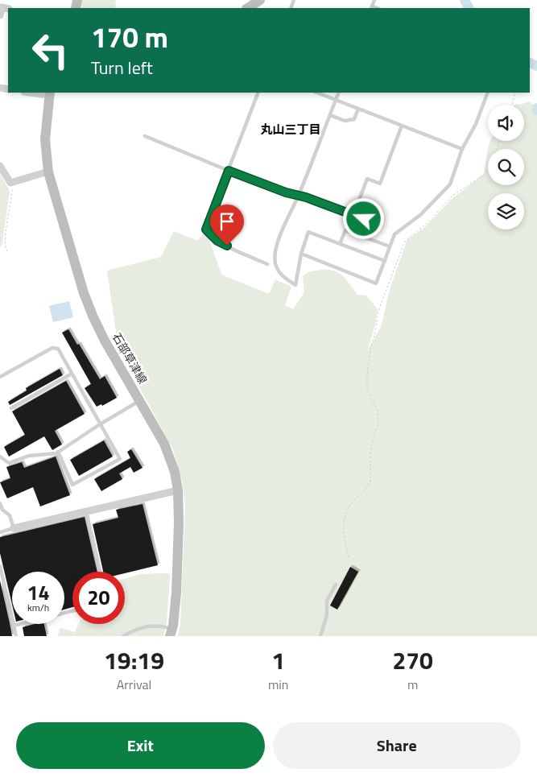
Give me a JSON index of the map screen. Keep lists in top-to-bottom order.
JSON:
{
  "streets": {
    "main road": ["石部草津線"]
  },
  "districts": ["丸山三丁目"],
  "page": {
    "turn": ["170 m", "Turn left"],
    "speed": "14 km/h",
    "limit": "20",
    "eta": [
      "19:19",
      "Arrival",
      "1",
      "min",
      "270",
      "m"
    ],
    "buttons": ["Exit", "Share"]
  }
}
